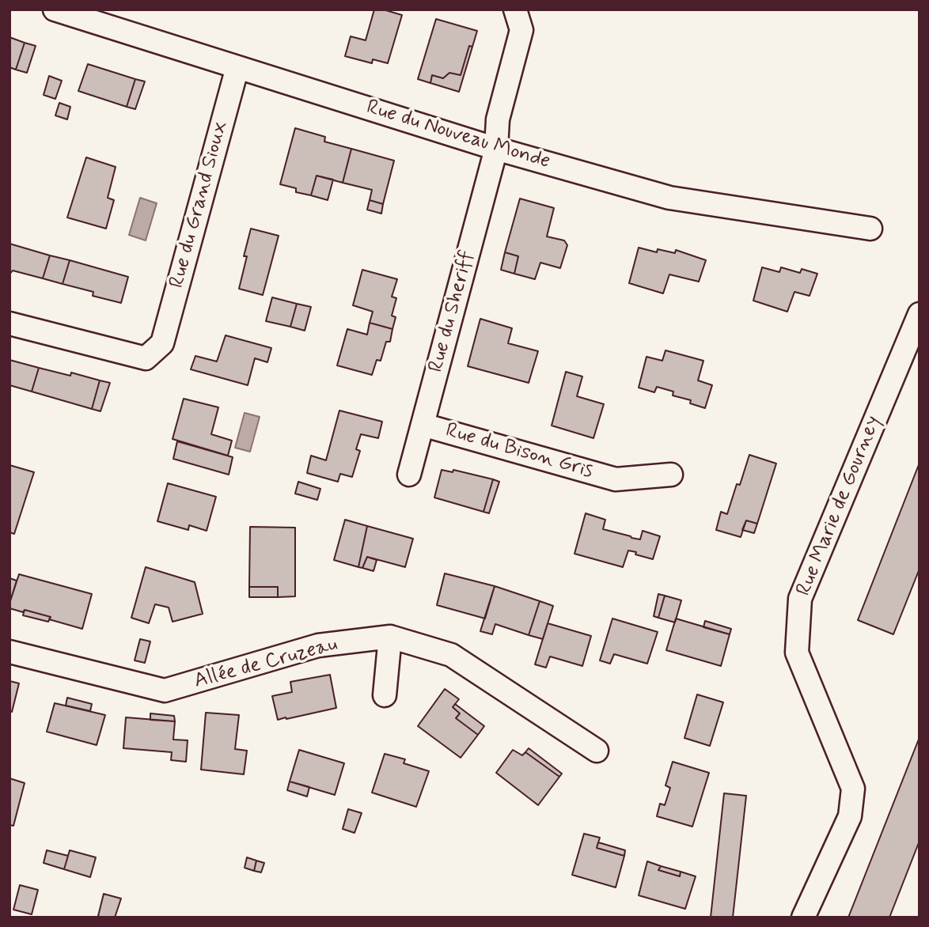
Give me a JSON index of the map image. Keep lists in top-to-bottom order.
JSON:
{
  "streets": {
    "street": [
      "Rue du Nouveau Monde",
      "Rue du Grand Sioux",
      "Rue du Sheriff",
      "Rue du Bison Gris",
      "Rue Marie de Gourney",
      "Allée de Cruzeau"
    ]
  },
  "crossings": [
    ["Rue du Nouveau Monde", "Rue du Grand Sioux"],
    ["Rue du Nouveau Monde", "Rue du Sheriff"],
    ["Rue du Sheriff", "Rue du Bison Gris"]
  ]
}
